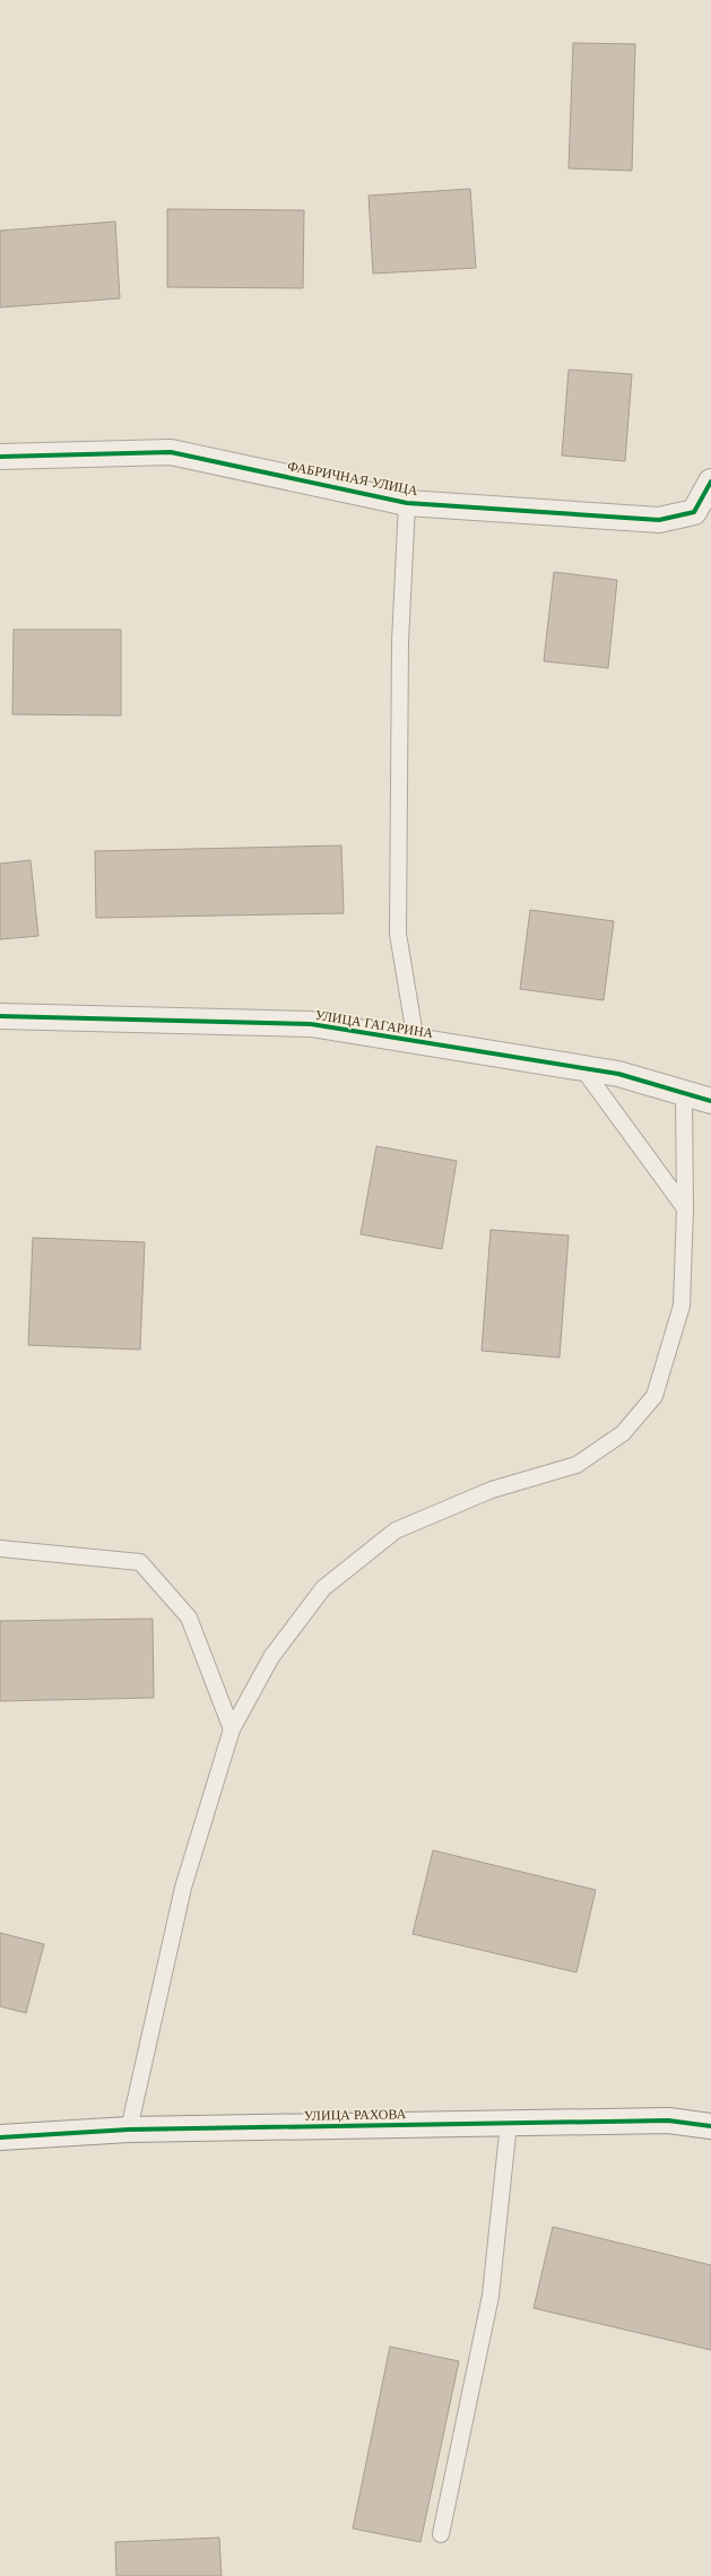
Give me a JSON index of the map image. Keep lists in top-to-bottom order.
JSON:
{
  "streets": {
    "street": ["ФАБРИЧНАЯ УЛИЦА", "УЛИЦА ГАГАРИНА", "УЛИЦА РАХОВА"]
  }
}
